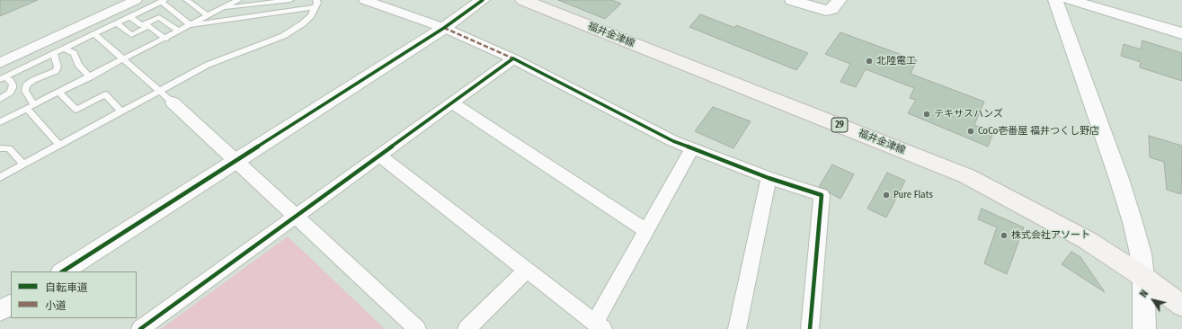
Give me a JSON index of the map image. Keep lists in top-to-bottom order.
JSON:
{
  "streets": {
    "main road": ["福井金津線", "29"]
  },
  "places": [
    "北陸電工",
    "テキサスハンズ",
    "CoCo壱番屋 福井つくし野店",
    "Pure Flats",
    "株式会社アソート"
  ],
  "legend": ["自転車道", "小道"],
  "north": "top left"
}
